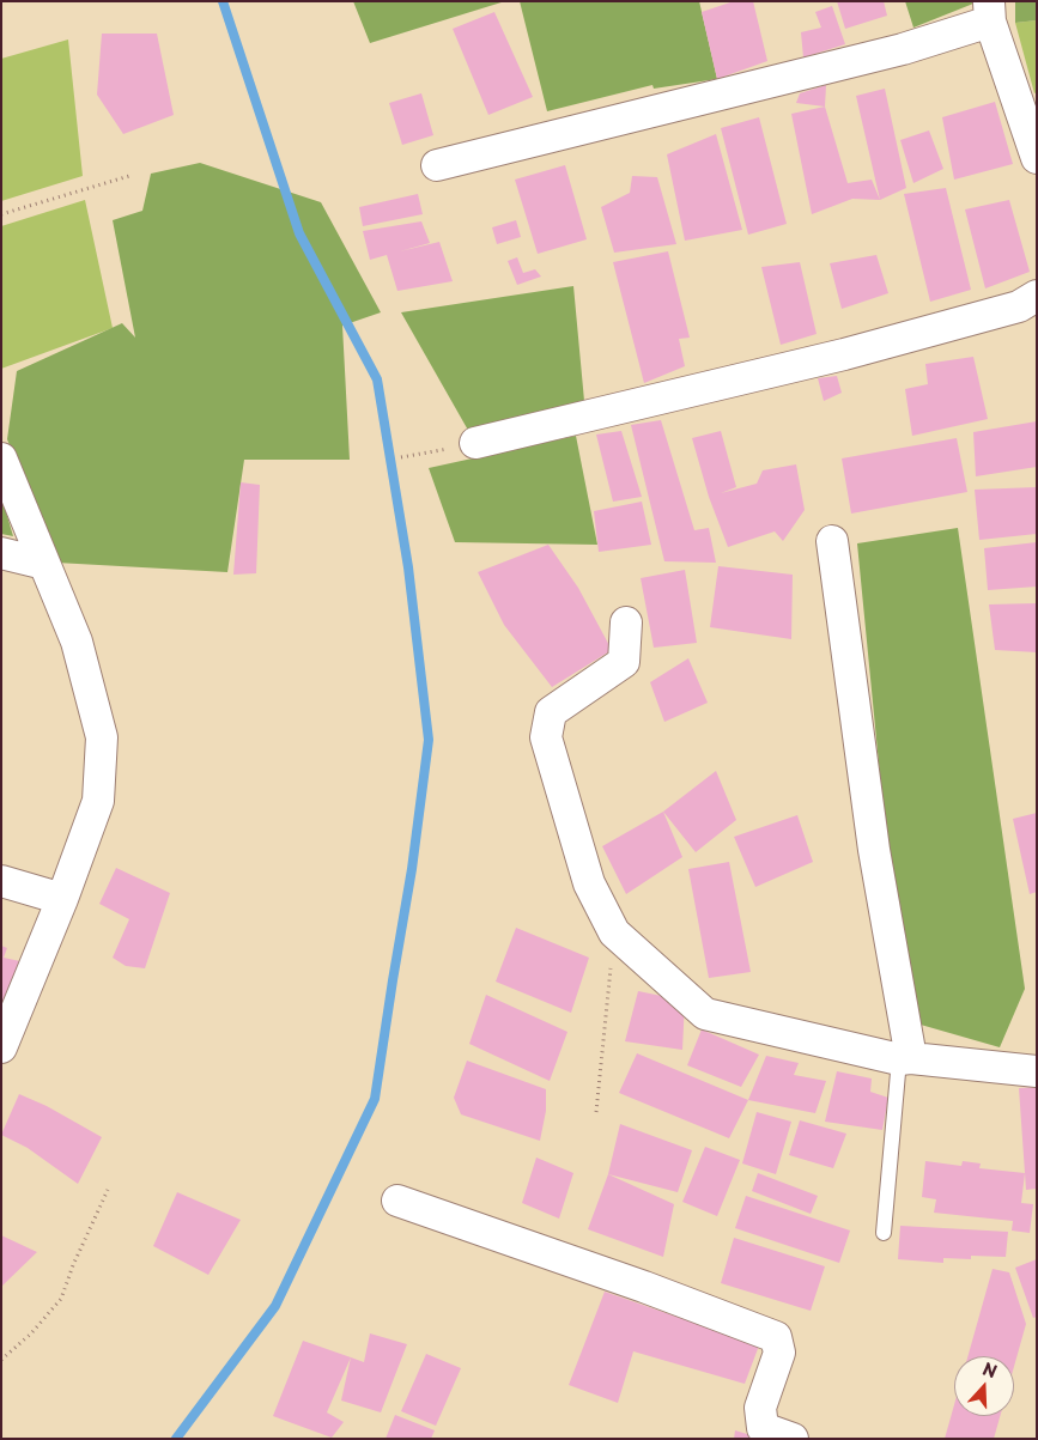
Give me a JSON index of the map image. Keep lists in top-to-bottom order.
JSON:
{
  "north": "top"
}
